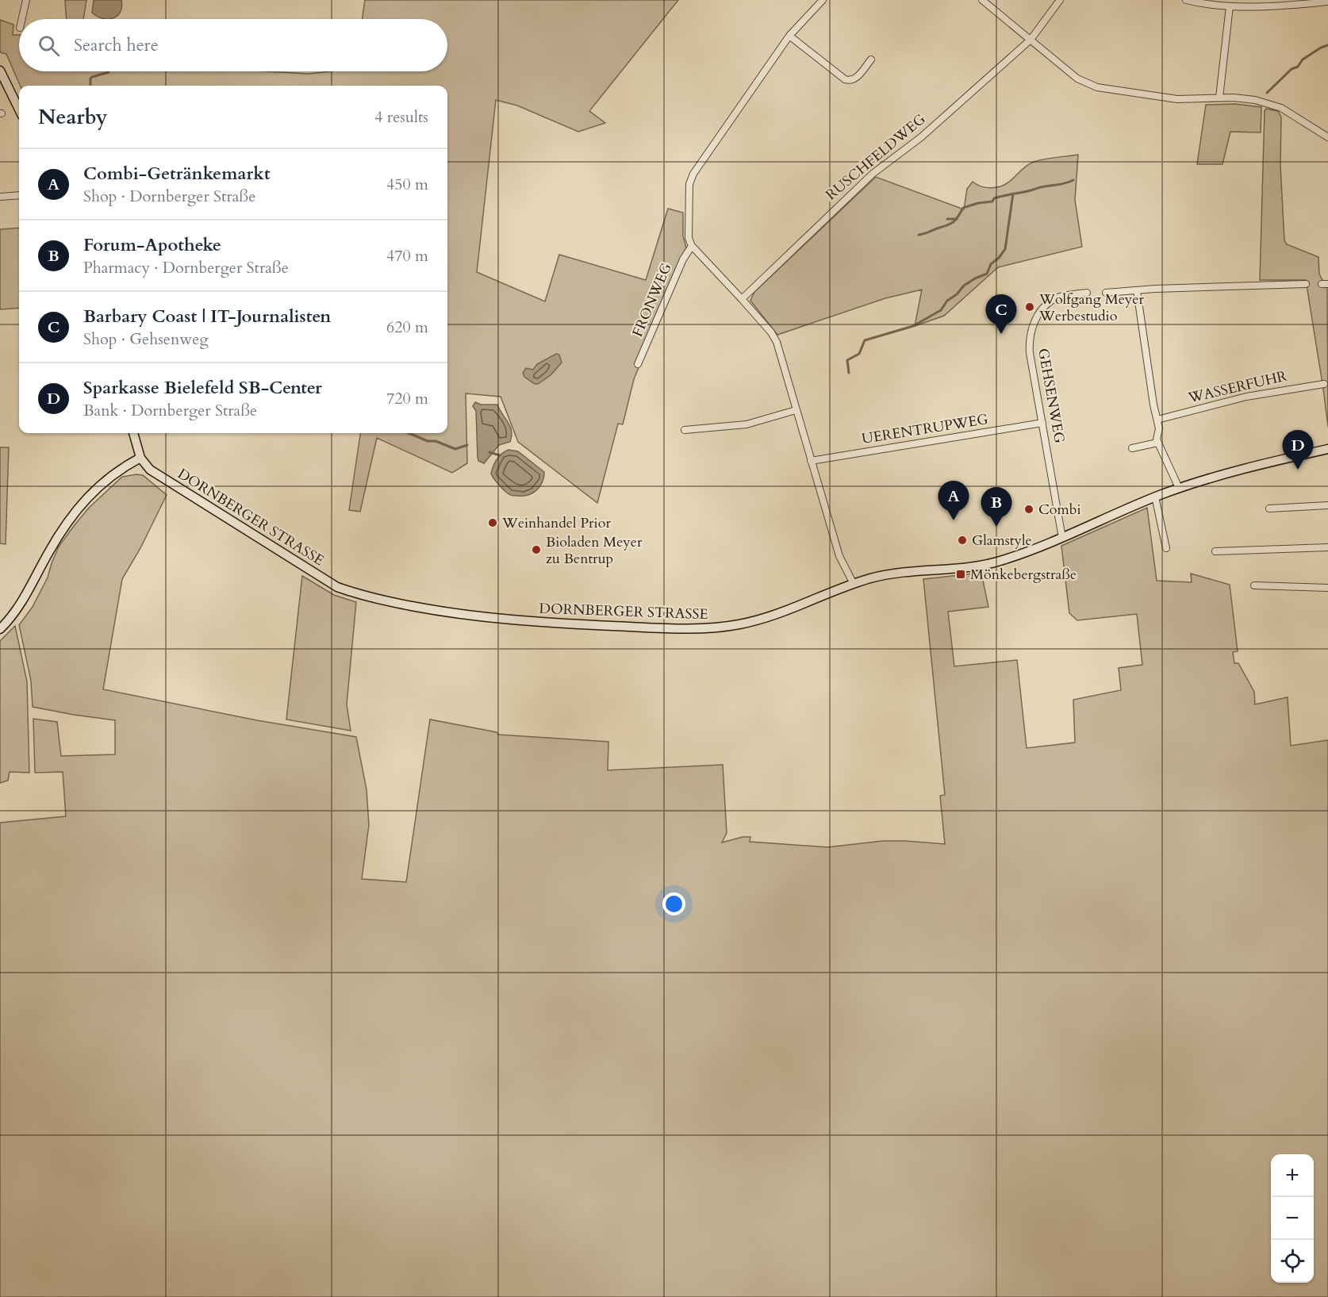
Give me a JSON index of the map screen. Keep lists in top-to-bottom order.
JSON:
{
  "streets": {
    "main road": ["DORNBERGER STRASSE"],
    "street": [
      "RUSCHFELDWEG",
      "FRONWEG",
      "WASSERFUHR",
      "GEHSENWEG",
      "UERENTRUPWEG"
    ]
  },
  "crossings": [
    ["GEHSENWEG", "UERENTRUPWEG"],
    ["GEHSENWEG", "DORNBERGER STRASSE"]
  ],
  "places": {
    "other": [
      "Wolfgang Meyer Werbestudio",
      "Combi",
      "Weinhandel Prior",
      "Glamstyle",
      "Bioladen Meyer zu Bentrup"
    ],
    "transit": ["Mönkebergstraße"]
  },
  "page": {
    "search": "Search here",
    "heading": ["Nearby", "4 results"],
    "list": [
      {
        "mark": "A",
        "name": "Combi-Getränkemarkt",
        "note": "Shop · Dornberger Straße",
        "value": "450 m"
      },
      {
        "mark": "B",
        "name": "Forum-Apotheke",
        "note": "Pharmacy · Dornberger Straße",
        "value": "470 m"
      },
      {
        "mark": "C",
        "name": "Barbary Coast | IT-Journalisten",
        "note": "Shop · Gehsenweg",
        "value": "620 m"
      },
      {
        "mark": "D",
        "name": "Sparkasse Bielefeld SB-Center",
        "note": "Bank · Dornberger Straße",
        "value": "720 m"
      }
    ],
    "pins": [
      "C",
      "D",
      "A",
      "B"
    ],
    "map_buttons": ["+", "−"]
  }
}
